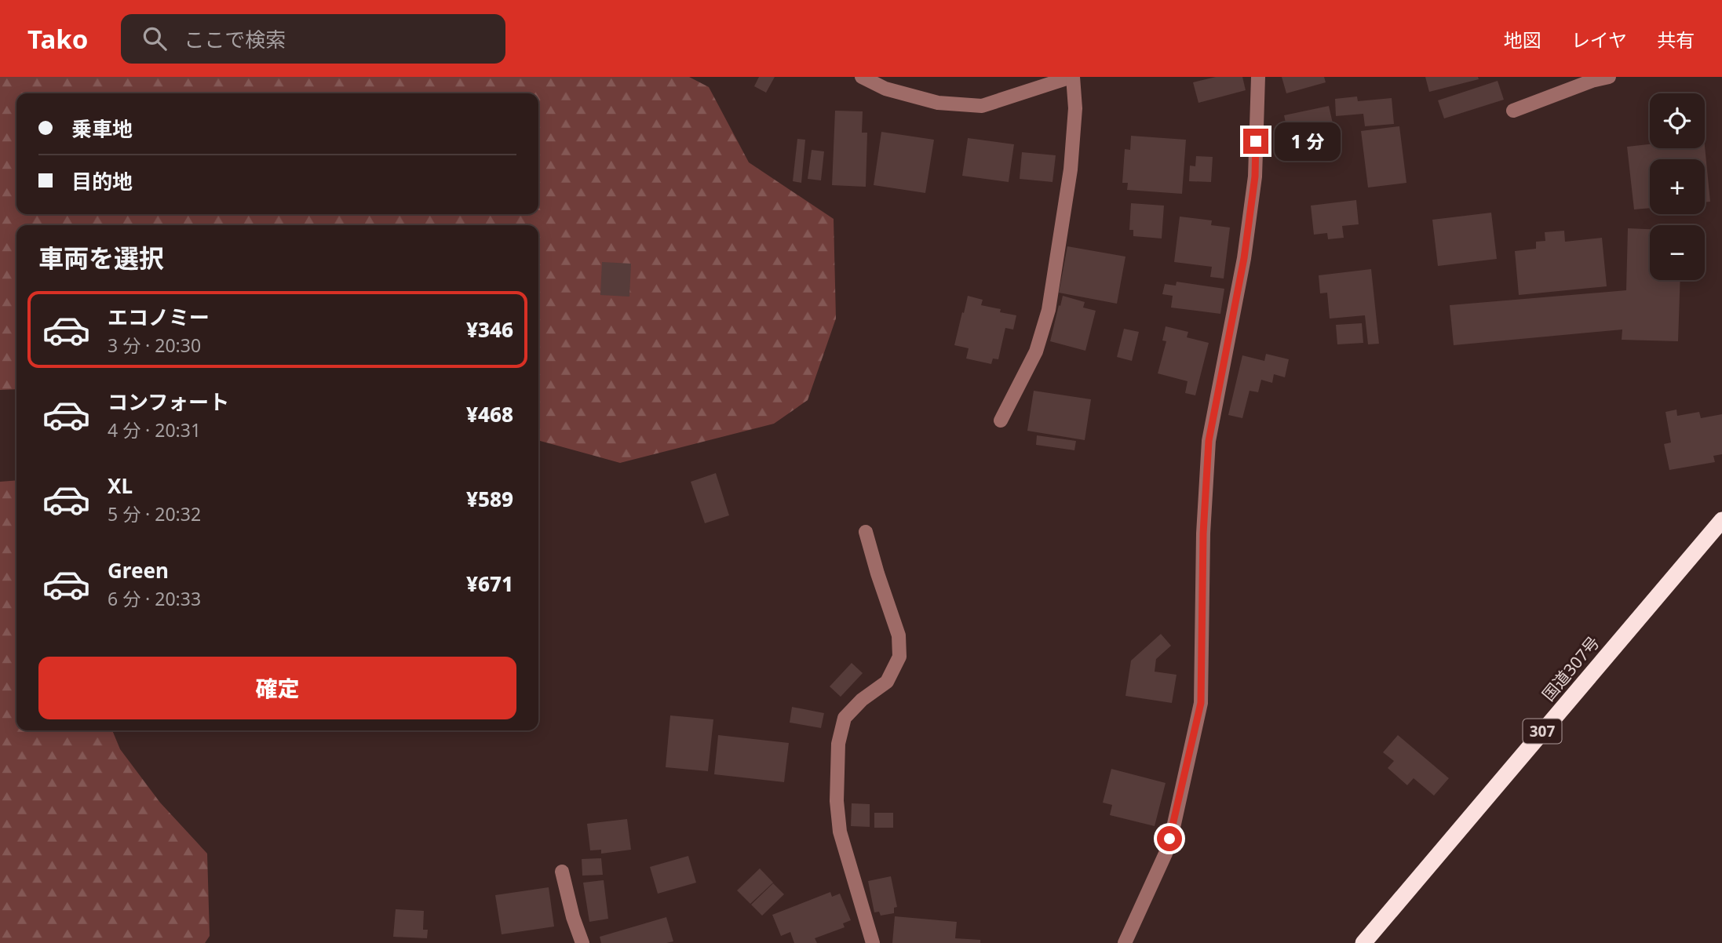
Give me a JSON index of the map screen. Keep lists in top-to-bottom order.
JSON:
{
  "streets": {
    "highway": ["国道307号", "307"]
  },
  "page": {
    "header": "Tako",
    "search": "ここで検索",
    "nav": ["地図", "レイヤ", "共有"],
    "map_buttons": ["+", "−"],
    "banner": ["乗車地", "目的地"],
    "bubble": "1 分",
    "heading": "車両を選択",
    "list": [
      {
        "name": "エコノミー",
        "note": "3 分 · 20:30",
        "value": "¥346"
      },
      {
        "name": "コンフォート",
        "note": "4 分 · 20:31",
        "value": "¥468"
      },
      {
        "name": "XL",
        "note": "5 分 · 20:32",
        "value": "¥589"
      },
      {
        "name": "Green",
        "note": "6 分 · 20:33",
        "value": "¥671"
      }
    ],
    "buttons": "確定"
  }
}
